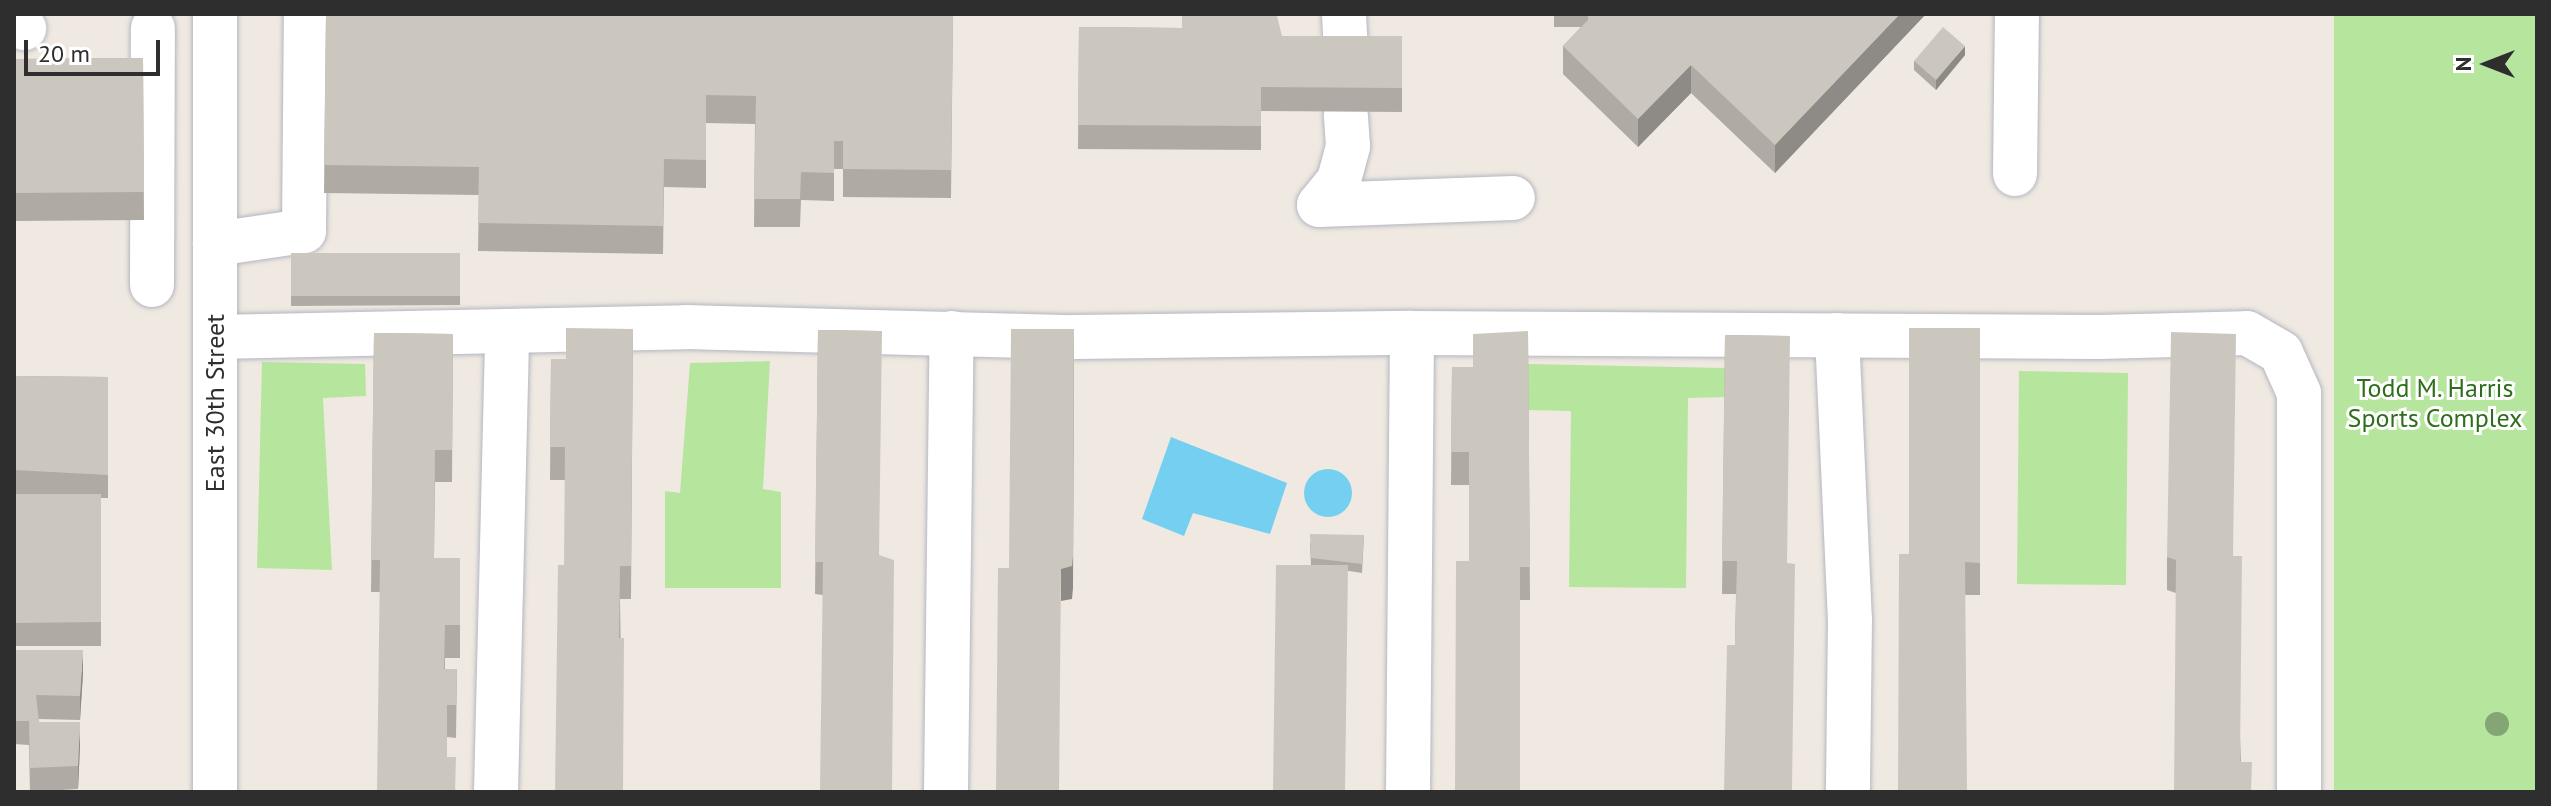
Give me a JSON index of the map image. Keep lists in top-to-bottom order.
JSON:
{
  "streets": {
    "street": ["East 30th Street"]
  },
  "parks": ["Todd M. Harris Sports Complex"],
  "scale_bar": "20 m",
  "north": "left"
}
